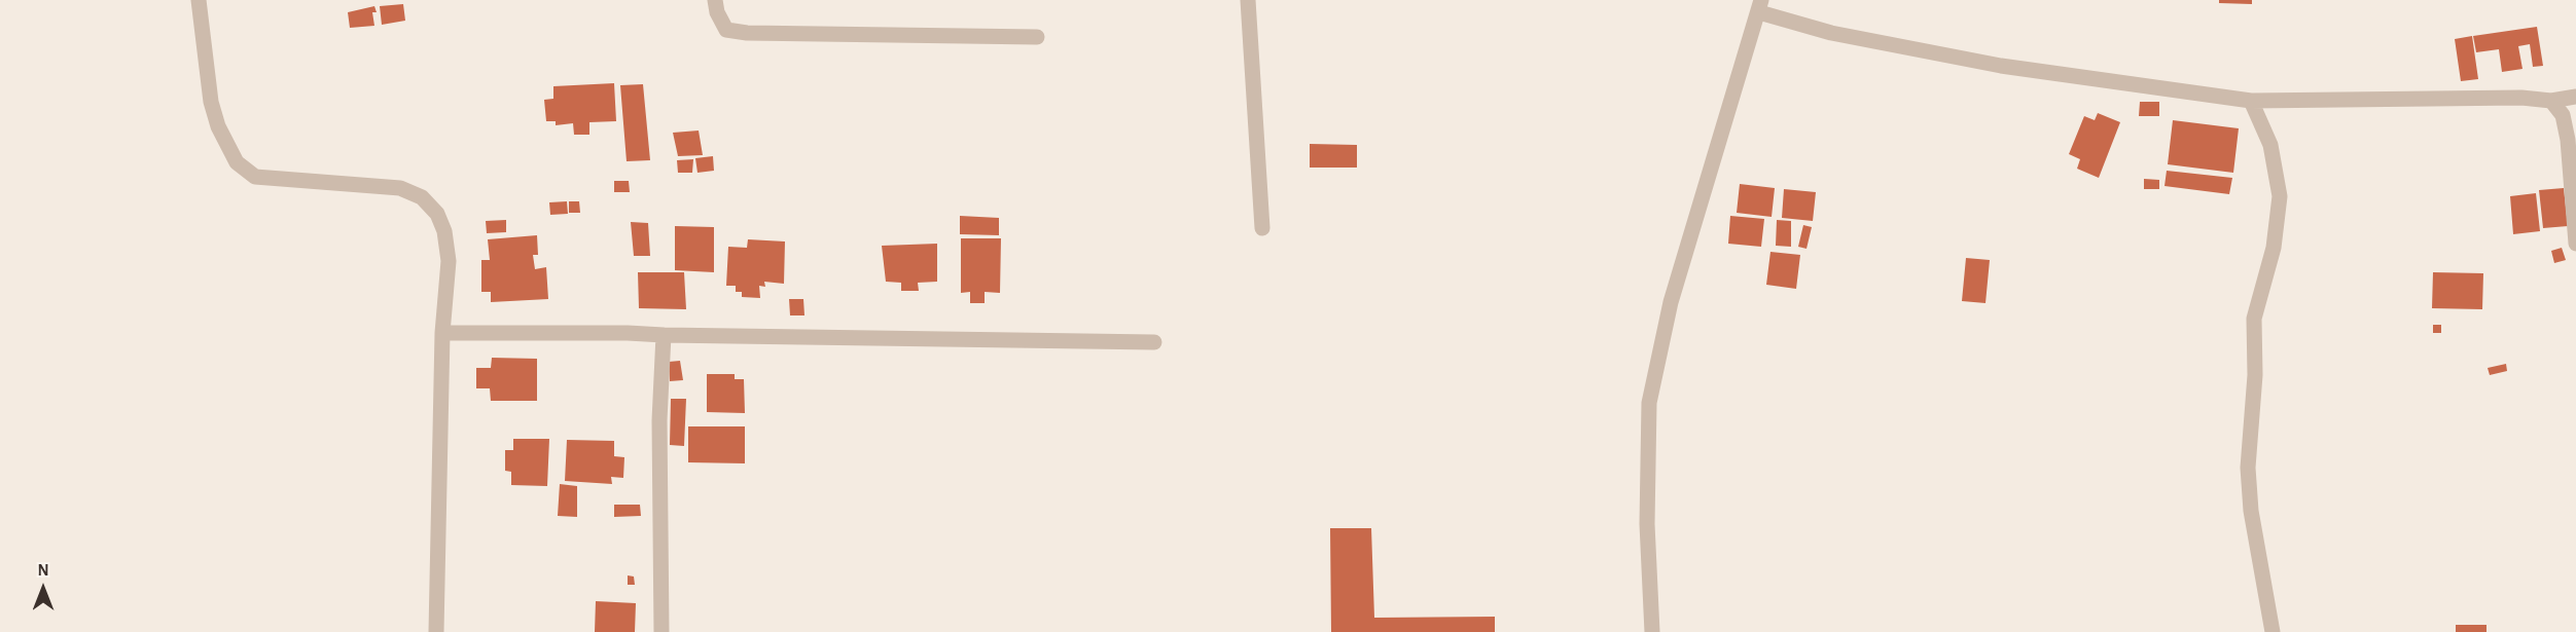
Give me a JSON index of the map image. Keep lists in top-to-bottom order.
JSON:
{
  "north": "top"
}
